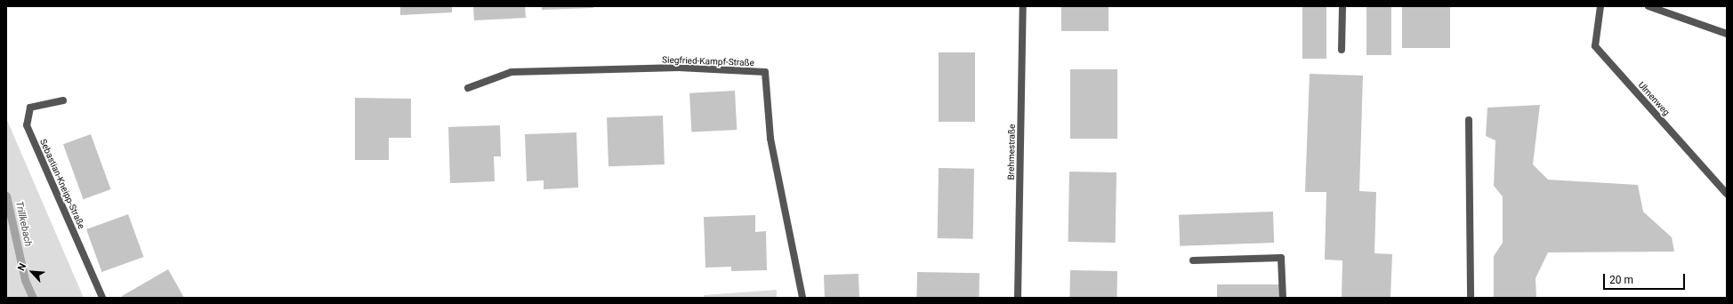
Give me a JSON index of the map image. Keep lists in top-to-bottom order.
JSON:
{
  "streets": {
    "street": [
      "Siegfried-Kampf-Straße",
      "Ulmenweg",
      "Brehmestraße",
      "Sebastian-Kneipp-Straße"
    ]
  },
  "water": ["Trillkebach"],
  "scale_bar": "20 m",
  "north": "top left"
}
